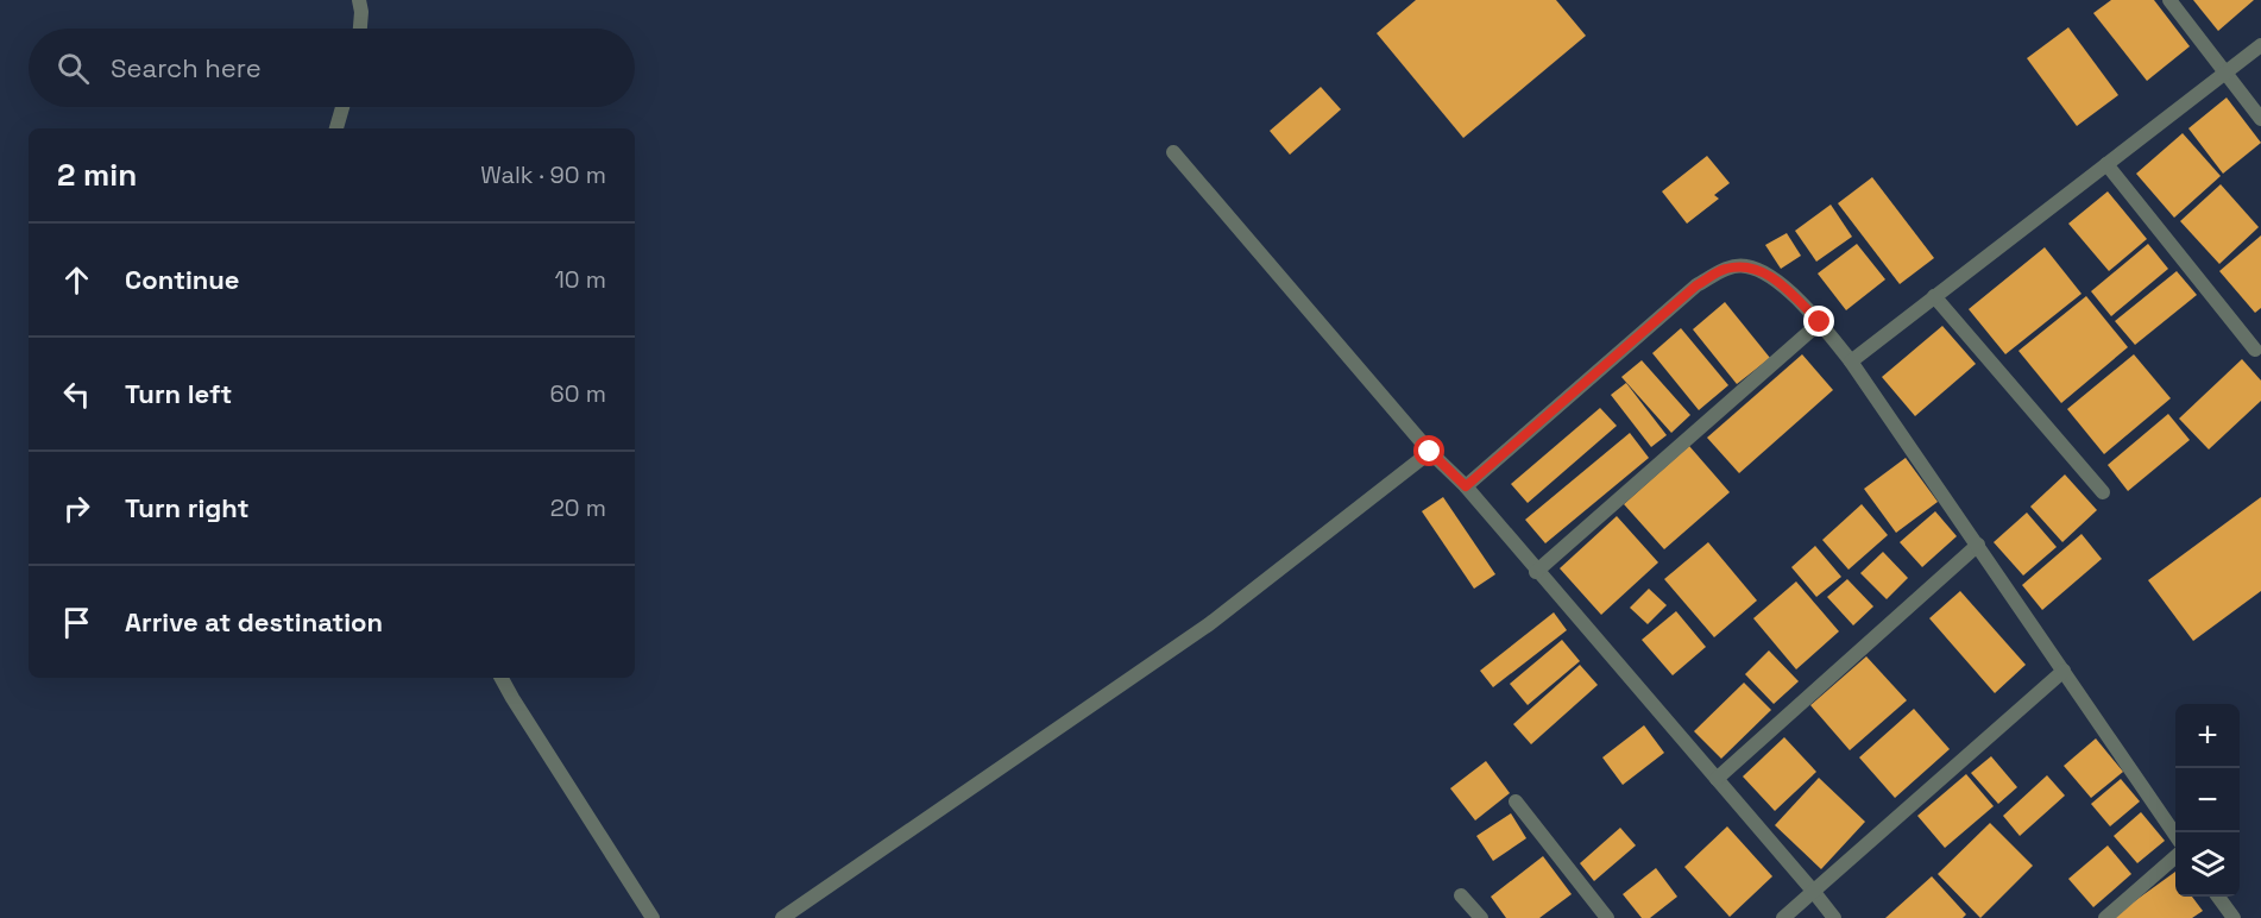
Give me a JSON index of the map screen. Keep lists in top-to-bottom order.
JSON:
{
  "page": {
    "search": "Search here",
    "heading": ["2 min", "Walk · 90 m"],
    "list": [
      ["Continue", "10 m"],
      ["Turn left", "60 m"],
      ["Turn right", "20 m"],
      "Arrive at destination"
    ],
    "map_buttons": ["+", "−"]
  }
}
